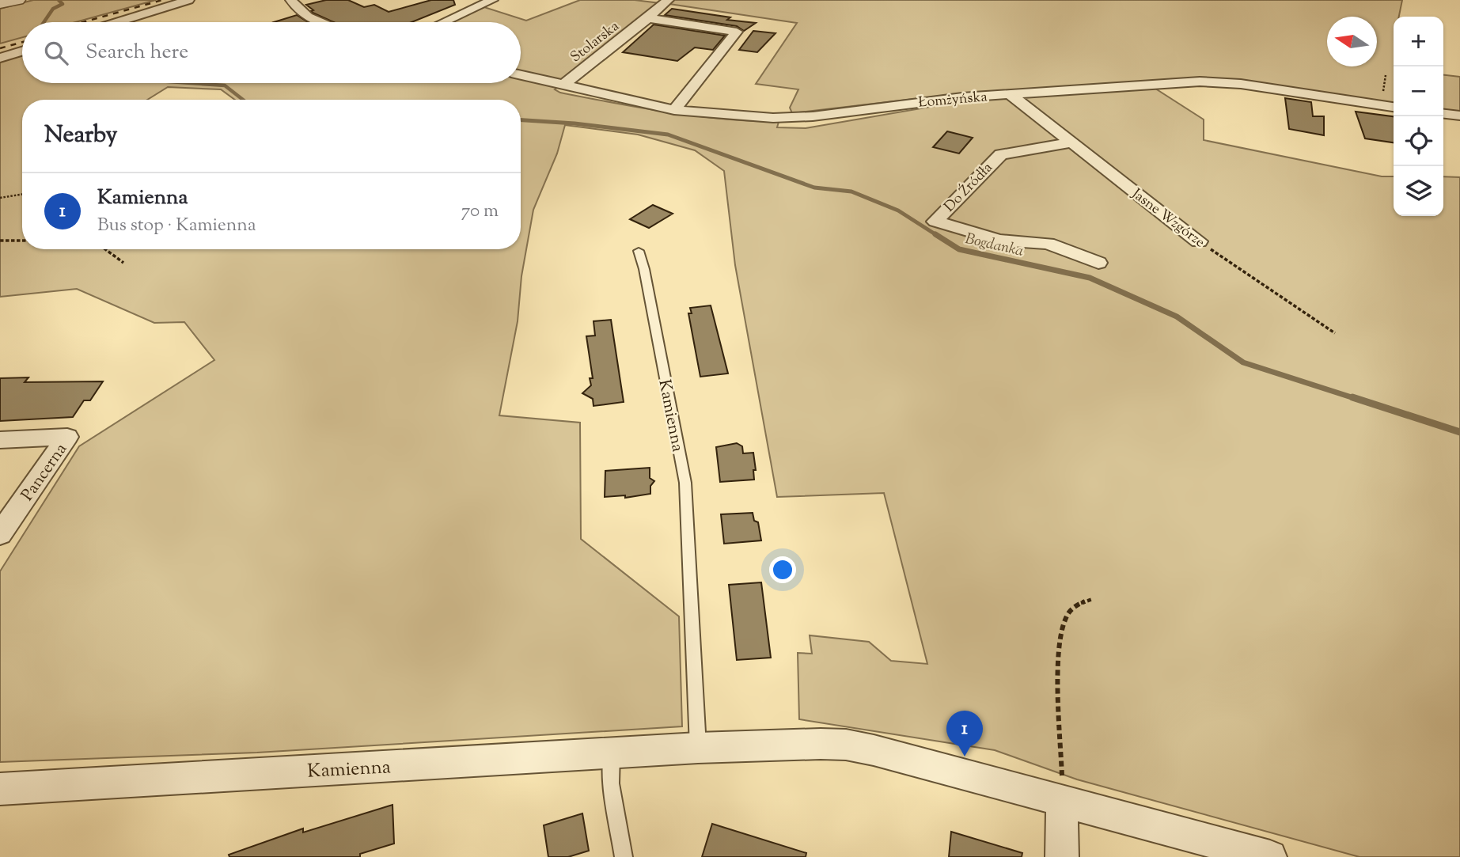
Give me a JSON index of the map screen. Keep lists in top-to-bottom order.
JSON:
{
  "streets": {
    "street": [
      "Stolarska",
      "Łomżyńska",
      "Do Źródła",
      "Jasne Wzgórze",
      "Kamienna",
      "Pancerna"
    ]
  },
  "crossings": [
    ["Stolarska", "Łomżyńska"],
    ["Łomżyńska", "Jasne Wzgórze"],
    ["Do Źródła", "Jasne Wzgórze"]
  ],
  "water": ["Bogdanka"],
  "north": "left",
  "page": {
    "map_buttons": ["+", "−"],
    "search": "Search here",
    "heading": "Nearby",
    "list": [
      {
        "mark": "1",
        "name": "Kamienna",
        "note": "Bus stop · Kamienna",
        "value": "70 m"
      }
    ],
    "pins": "1"
  }
}
